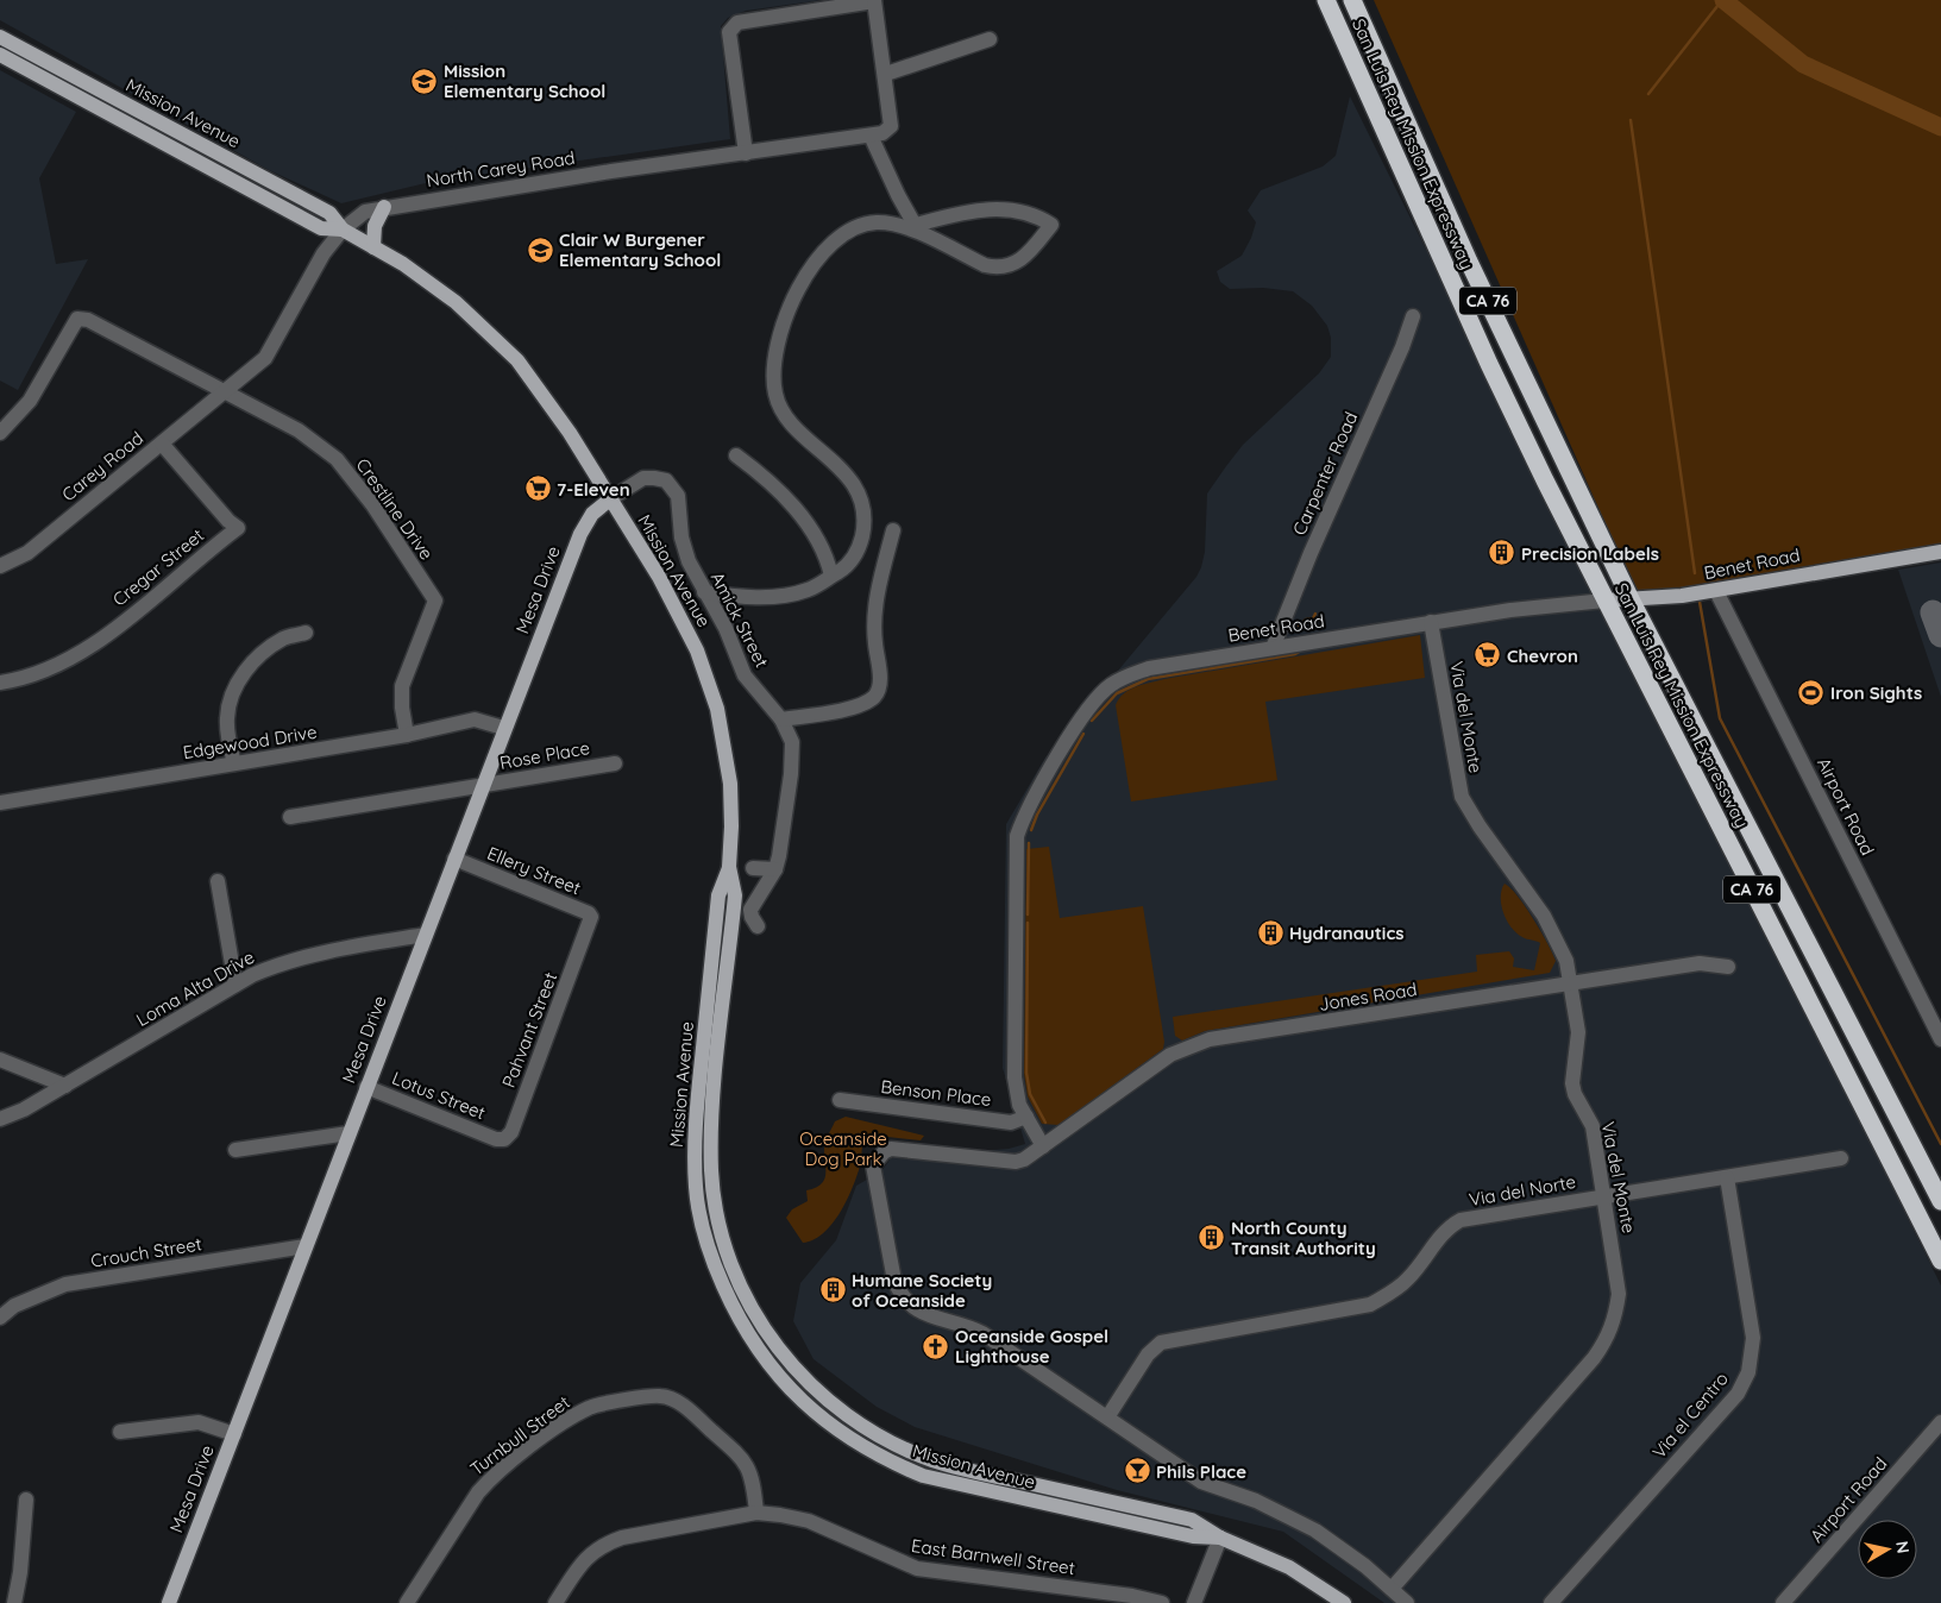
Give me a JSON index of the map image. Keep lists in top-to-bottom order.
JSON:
{
  "streets": {
    "highway": ["San Luis Rey Mission Expressway", "CA 76"],
    "main road": ["Mission Avenue", "Benet Road", "Mesa Drive"],
    "street": [
      "North Carey Road",
      "Carey Road",
      "Carpenter Road",
      "Crestline Drive",
      "Cregar Street",
      "Amick Street",
      "Via del Monte",
      "Edgewood Drive",
      "Rose Place",
      "Airport Road",
      "Ellery Street",
      "Loma Alta Drive",
      "Jones Road",
      "Pahvant Street",
      "Benson Place",
      "Lotus Street",
      "Via del Norte",
      "Crouch Street",
      "Via el Centro",
      "Turnbull Street",
      "East Barnwell Street"
    ]
  },
  "crossings": [
    ["Mission Avenue", "North Carey Road"],
    ["Mission Avenue", "Mesa Drive"],
    ["Mission Avenue", "Amick Street"],
    ["San Luis Rey Mission Expressway", "Benet Road"],
    ["North Carey Road", "Carey Road"],
    ["North Carey Road", "Crestline Drive"],
    ["Carey Road", "Crestline Drive"],
    ["Carey Road", "Cregar Street"],
    ["Carpenter Road", "Benet Road"],
    ["Crestline Drive", "Edgewood Drive"],
    ["Benet Road", "Via del Monte"],
    ["Benet Road", "Airport Road"],
    ["Benet Road", "Jones Road"],
    ["Benet Road", "Benson Place"],
    ["Mesa Drive", "Amick Street"],
    ["Mesa Drive", "Edgewood Drive"],
    ["Mesa Drive", "Rose Place"],
    ["Mesa Drive", "Ellery Street"],
    ["Mesa Drive", "Loma Alta Drive"],
    ["Mesa Drive", "Lotus Street"],
    ["Mesa Drive", "Crouch Street"],
    ["Via del Monte", "Jones Road"],
    ["Via del Monte", "Via del Norte"],
    ["Ellery Street", "Pahvant Street"],
    ["Jones Road", "Via del Norte"],
    ["Pahvant Street", "Lotus Street"],
    ["Via del Norte", "Via el Centro"],
    ["Turnbull Street", "East Barnwell Street"]
  ],
  "parks": ["Oceanside Dog Park"],
  "places": {
    "school or university": ["Mission Elementary School", "Clair W Burgener Elementary School"],
    "supermarket": ["7-Eleven", "Chevron"],
    "building": [
      "Precision Labels",
      "Hydranautics",
      "North County Transit Authority",
      "Humane Society of Oceanside"
    ],
    "sports": ["Iron Sights"],
    "church": ["Oceanside Gospel Lighthouse"],
    "bar": ["Phils Place"]
  },
  "north": "right"
}
